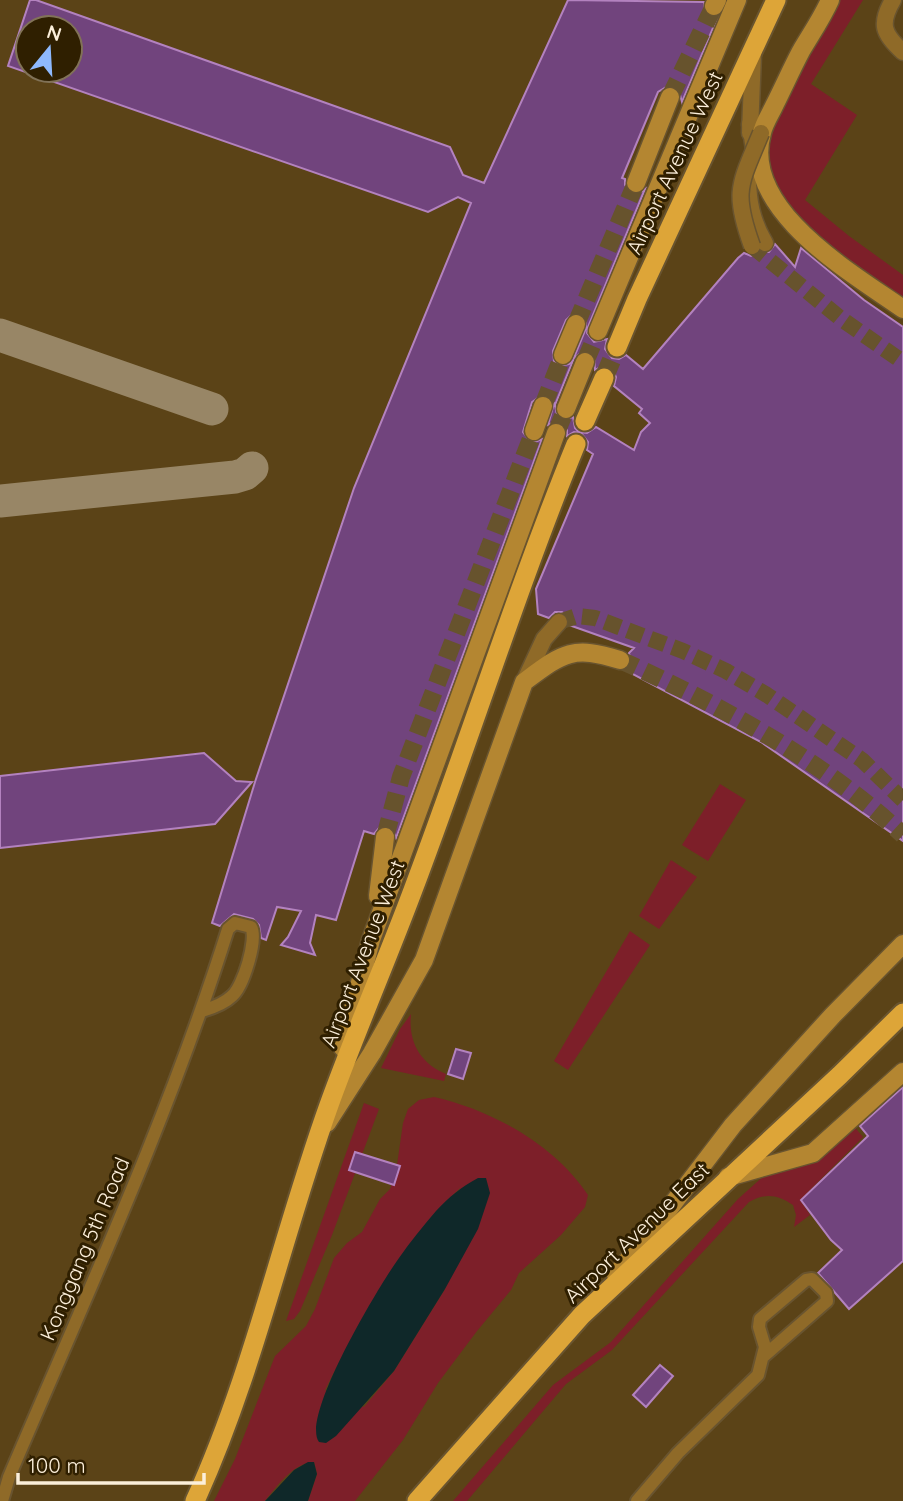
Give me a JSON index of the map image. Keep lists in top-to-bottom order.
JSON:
{
  "streets": {
    "highway": ["Airport Avenue West", "Airport Avenue East"],
    "street": ["Konggang 5th Road"]
  },
  "scale_bar": "100 m",
  "north": "top"
}
